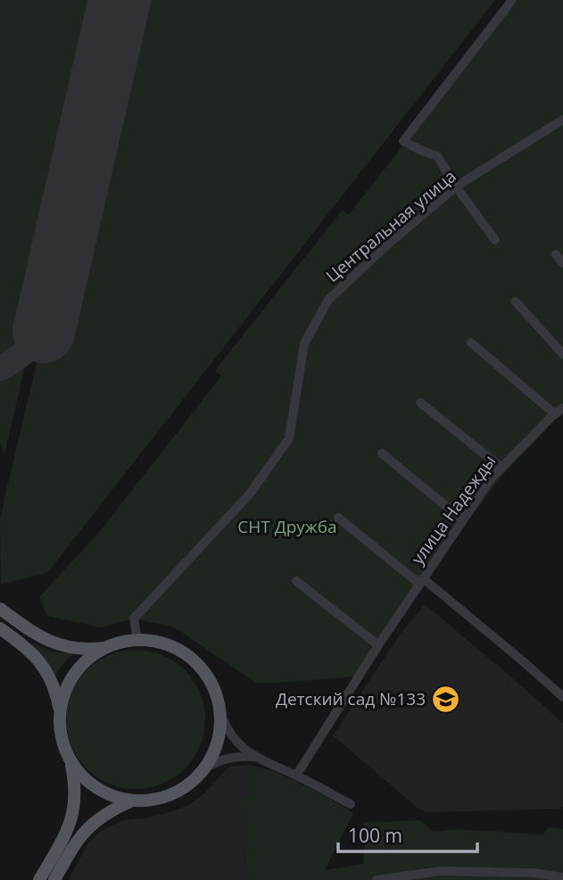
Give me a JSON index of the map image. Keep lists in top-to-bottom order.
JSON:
{
  "streets": {
    "street": ["Центральная улица", "улица Надежды"]
  },
  "parks": ["СНТ Дружба"],
  "places": {
    "school or university": ["Детский сад №133"]
  },
  "scale_bar": "100 m"
}
